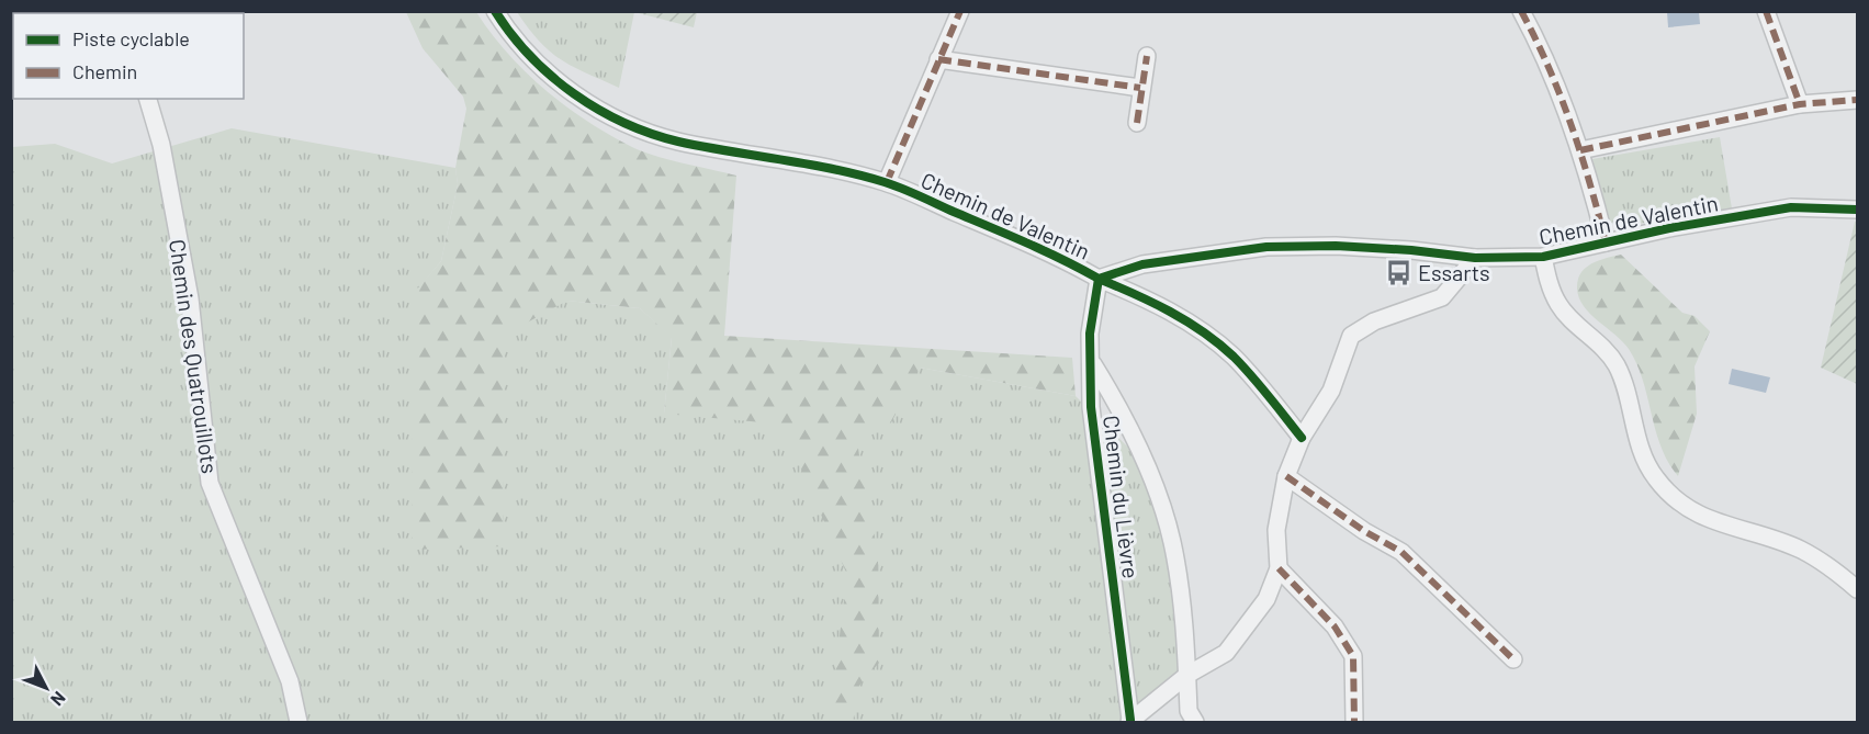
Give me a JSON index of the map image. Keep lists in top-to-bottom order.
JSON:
{
  "streets": {
    "street": ["Chemin de Valentin", "Chemin des Quatrouillots", "Chemin du Lièvre"]
  },
  "crossings": [
    ["Chemin de Valentin", "Chemin du Lièvre"]
  ],
  "places": {
    "bus stop": ["Essarts"]
  },
  "legend": ["Piste cyclable", "Chemin"],
  "north": "bottom right"
}
